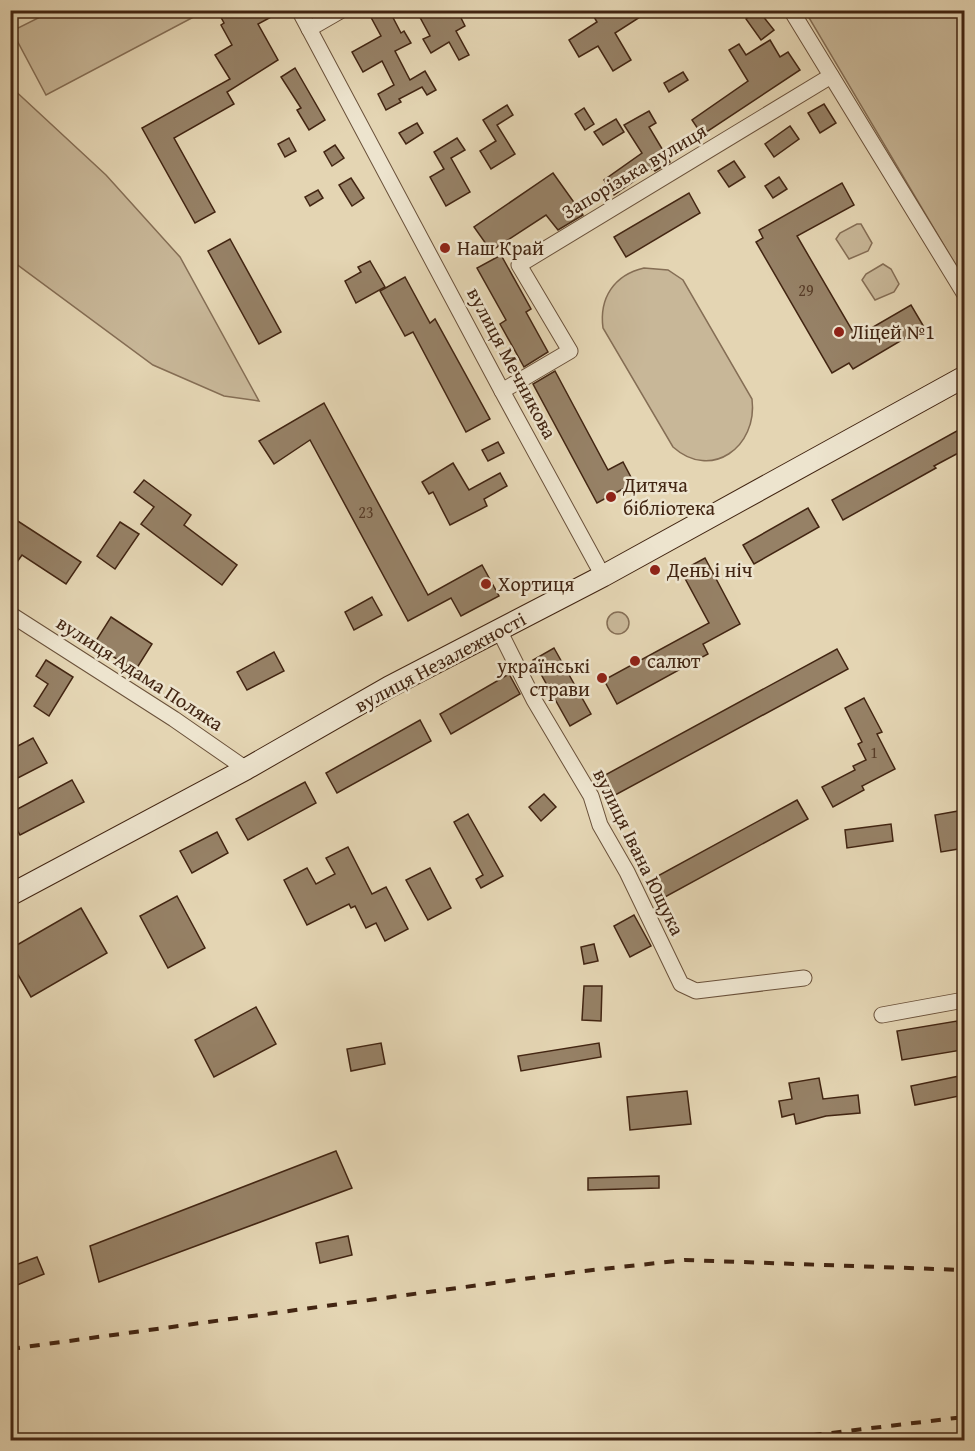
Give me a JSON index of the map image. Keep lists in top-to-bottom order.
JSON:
{
  "streets": {
    "main road": ["вулиця Незалежності"],
    "street": [
      "Запорізька вулиця",
      "вулиця Мечникова",
      "вулиця Адама Поляка",
      "вулиця Івана Ющука"
    ]
  },
  "crossings": [
    ["Запорізька вулиця", "вулиця Мечникова"],
    ["вулиця Мечникова", "вулиця Незалежності"],
    ["вулиця Незалежності", "вулиця Адама Поляка"],
    ["вулиця Незалежності", "вулиця Івана Ющука"]
  ],
  "places": [
    "Наш Край",
    "Ліцей №1",
    "Дитяча бібліотека",
    "День і ніч",
    "Хортиця",
    "салют",
    "українські страви"
  ],
  "house_numbers": ["29", "23", "1"]
}
